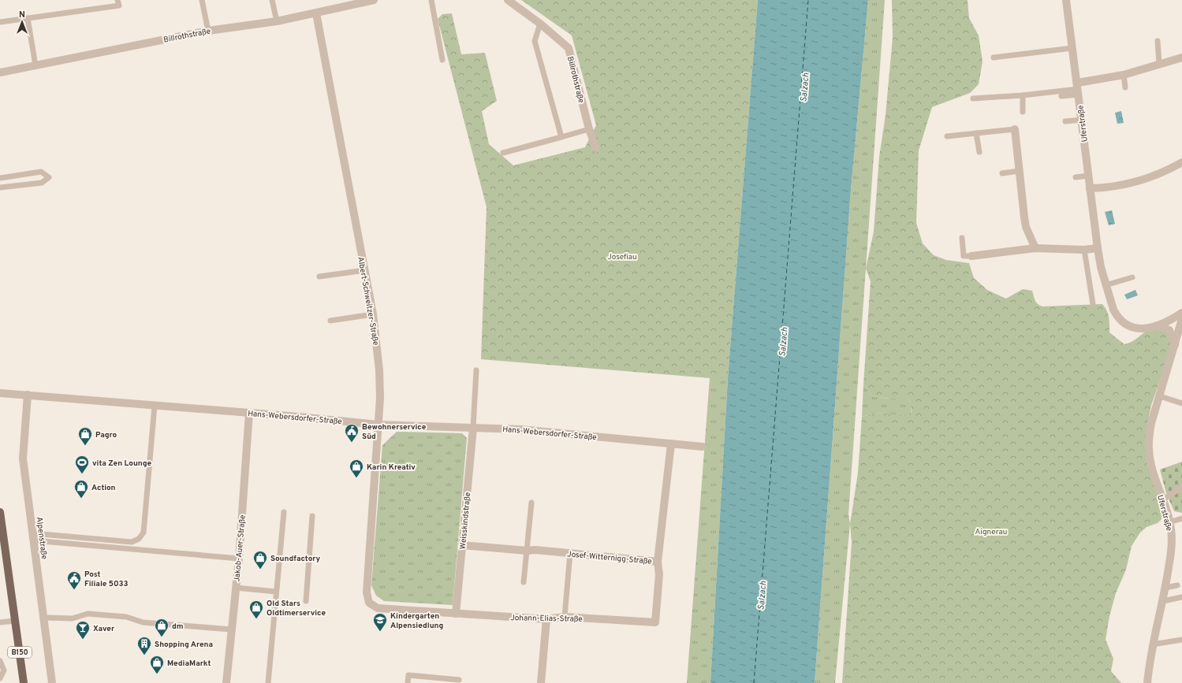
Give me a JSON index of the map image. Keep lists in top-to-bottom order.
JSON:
{
  "streets": {
    "main road": ["B150"],
    "street": [
      "Billrothstraße",
      "Uferstraße",
      "Albert-Schweitzer-Straße",
      "Hans-Webersdorfer-Straße",
      "Weisskindstraße",
      "Alpenstraße",
      "Jakob-Auer-Straße",
      "Josef-Witternigg-Straße",
      "Johann-Elias-Straße"
    ]
  },
  "crossings": [
    ["Billrothstraße", "Albert-Schweitzer-Straße"],
    ["Albert-Schweitzer-Straße", "Hans-Webersdorfer-Straße"],
    ["Albert-Schweitzer-Straße", "Johann-Elias-Straße"],
    ["Hans-Webersdorfer-Straße", "Weisskindstraße"],
    ["Hans-Webersdorfer-Straße", "Alpenstraße"],
    ["Hans-Webersdorfer-Straße", "Jakob-Auer-Straße"],
    ["Hans-Webersdorfer-Straße", "Josef-Witternigg-Straße"],
    ["Weisskindstraße", "Josef-Witternigg-Straße"],
    ["Weisskindstraße", "Johann-Elias-Straße"],
    ["Josef-Witternigg-Straße", "Johann-Elias-Straße"]
  ],
  "water": ["Salzach"],
  "parks": ["Josefiau", "Aignerau"],
  "places": {
    "public building": ["Bewohnerservice Süd", "Post Filiale 5033"],
    "shop": [
      "Pagro",
      "Karin Kreativ",
      "Action",
      "Soundfactory",
      "Old Stars Oldtimerservice",
      "dm",
      "MediaMarkt"
    ],
    "sports": ["vita Zen Lounge"],
    "school or university": ["Kindergarten Alpensiedlung"],
    "bar": ["Xaver"],
    "building": ["Shopping Arena"]
  },
  "north": "top"
}
